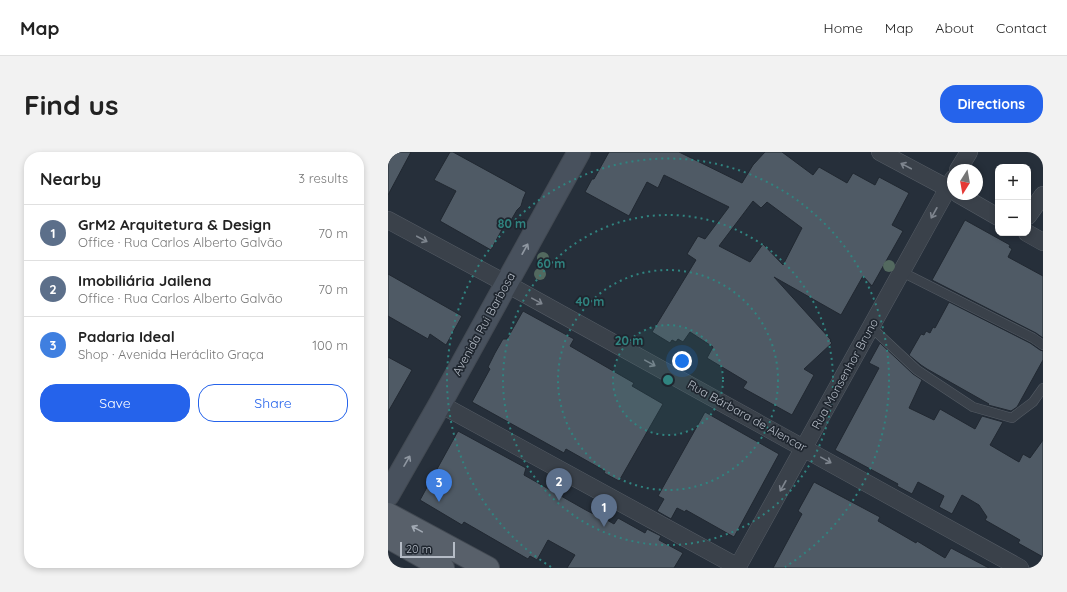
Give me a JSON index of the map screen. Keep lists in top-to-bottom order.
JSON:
{
  "streets": {
    "main road": ["Avenida Rui Barbosa"],
    "street": ["Rua Monsenhor Bruno", "Rua Bárbara de Alencar"]
  },
  "crossings": [
    ["Avenida Rui Barbosa", "Rua Bárbara de Alencar"],
    ["Rua Monsenhor Bruno", "Rua Bárbara de Alencar"]
  ],
  "one_way": ["Avenida Rui Barbosa", "Rua Monsenhor Bruno"],
  "scale_bar": "20 m",
  "north": "bottom",
  "page": {
    "header": "Map",
    "nav": [
      "Home",
      "Map",
      "About",
      "Contact"
    ],
    "buttons": [
      "Directions",
      ["Save", "Share"]
    ],
    "title": "Find us",
    "heading": ["Nearby", "3 results"],
    "map_buttons": ["+", "−"],
    "list": [
      {
        "mark": "1",
        "name": "GrM2 Arquitetura & Design",
        "note": "Office · Rua Carlos Alberto Galvão",
        "value": "70 m"
      },
      {
        "mark": "2",
        "name": "Imobiliária Jailena",
        "note": "Office · Rua Carlos Alberto Galvão",
        "value": "70 m"
      },
      {
        "mark": "3",
        "name": "Padaria Ideal",
        "note": "Shop · Avenida Heráclito Graça",
        "value": "100 m"
      }
    ],
    "pins": ["2", "3", "1"],
    "scale": "20 m"
  },
  "rings": [
    "80 m",
    "60 m",
    "40 m",
    "20 m"
  ]
}
